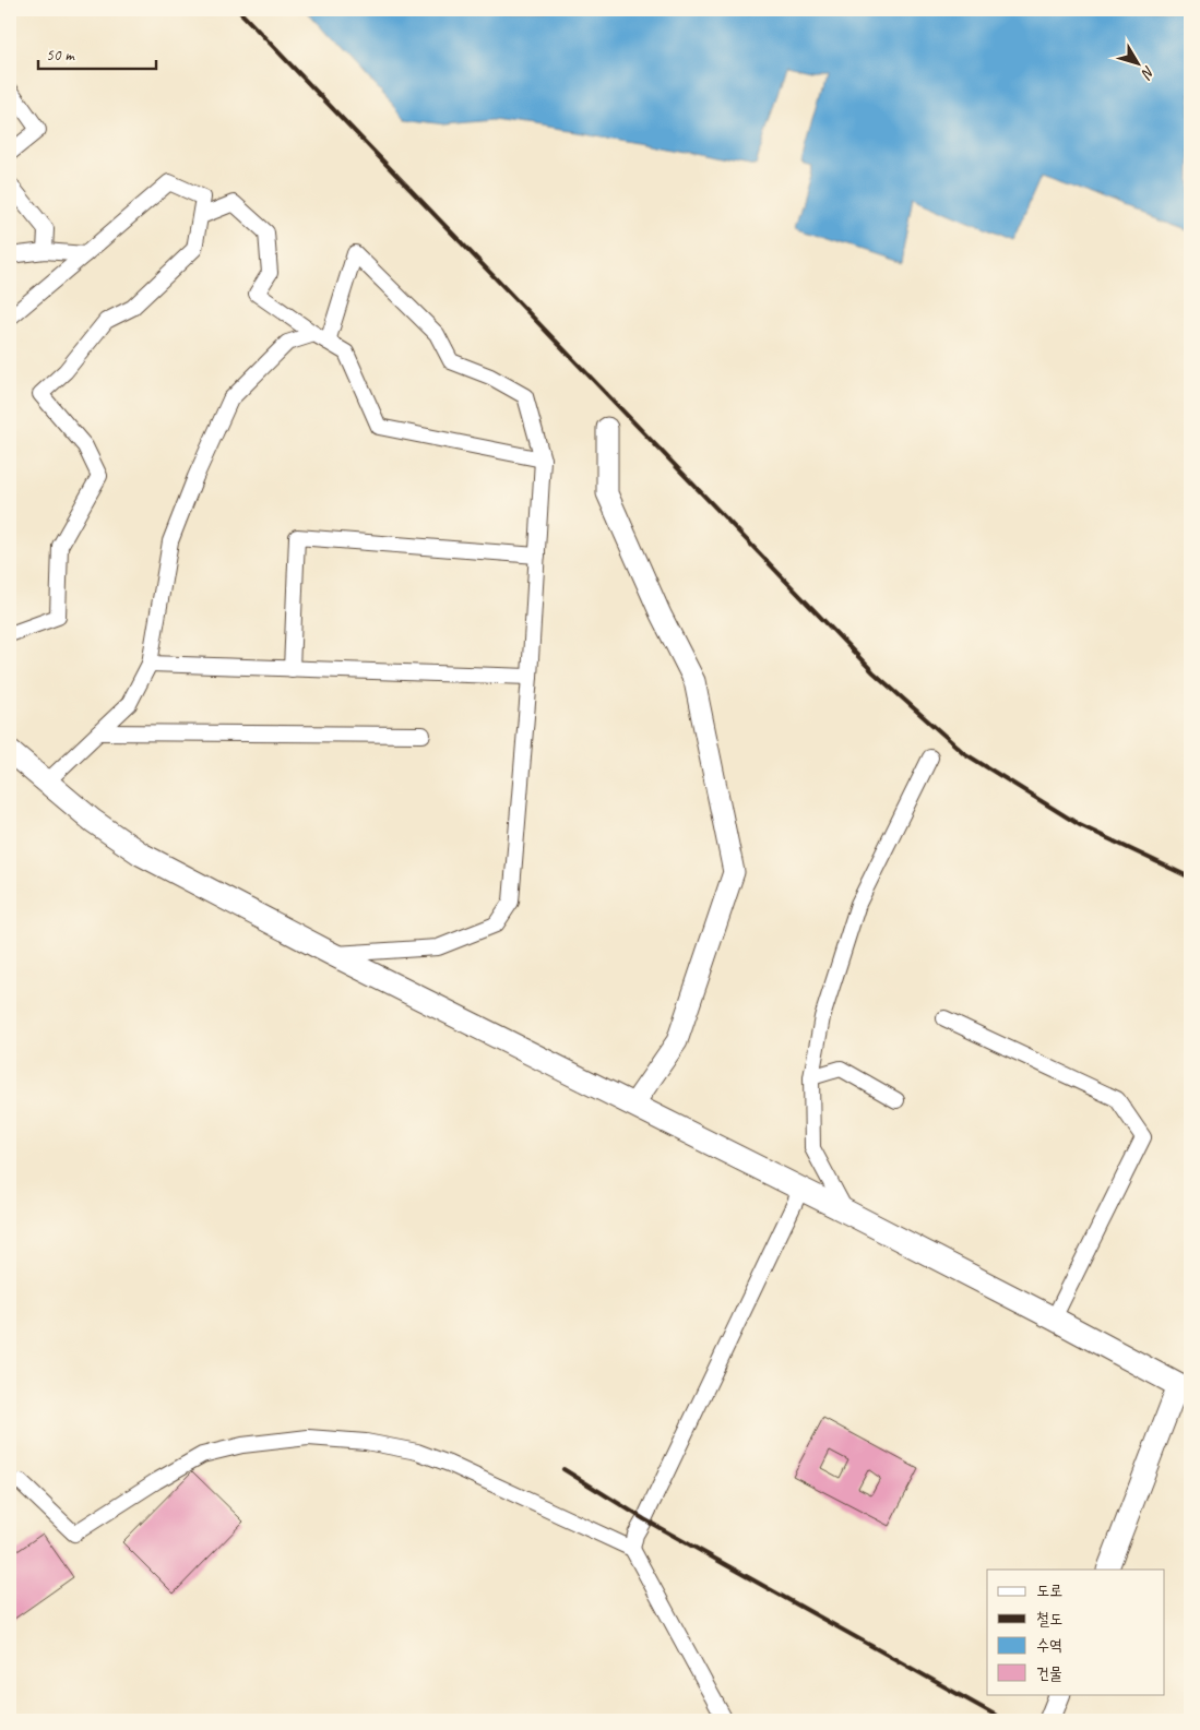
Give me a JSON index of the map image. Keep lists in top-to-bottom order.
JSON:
{
  "legend": [
    "도로",
    "철도",
    "수역",
    "건물"
  ],
  "scale_bar": "50 m",
  "north": "bottom right"
}
